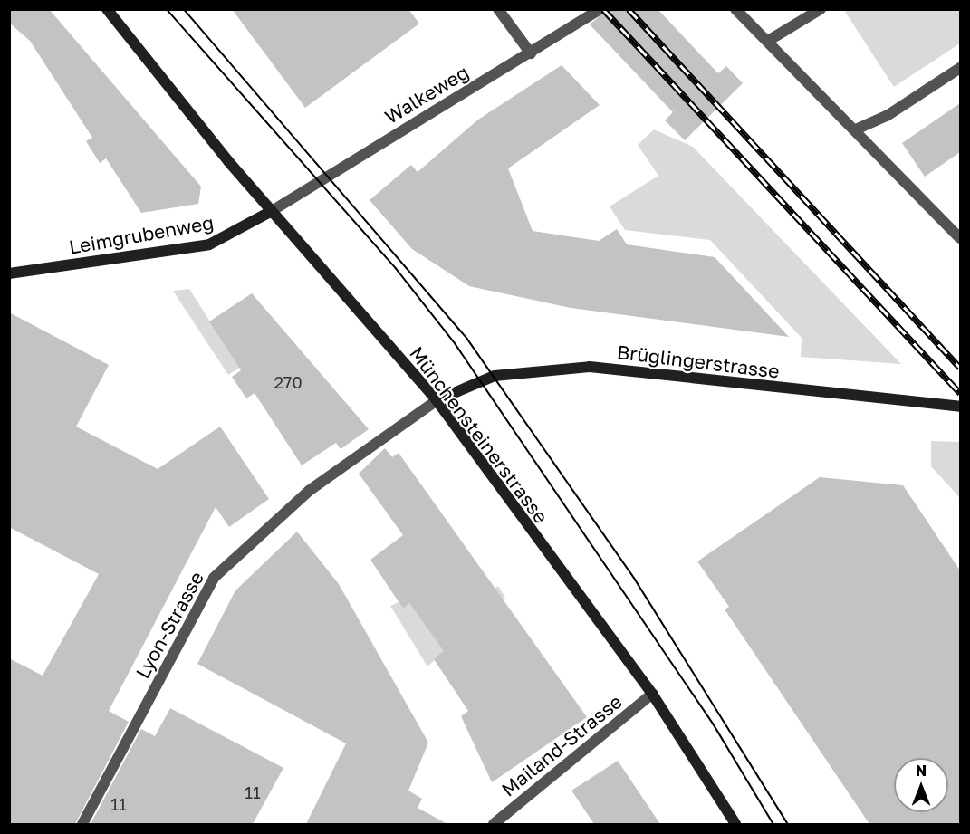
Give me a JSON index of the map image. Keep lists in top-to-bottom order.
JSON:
{
  "streets": {
    "main road": ["Leimgrubenweg", "Brüglingerstrasse", "Münchensteinerstrasse"],
    "street": ["Walkeweg", "Lyon-Strasse", "Mailand-Strasse"]
  },
  "crossings": [
    ["Walkeweg", "Leimgrubenweg"],
    ["Walkeweg", "Münchensteinerstrasse"],
    ["Leimgrubenweg", "Münchensteinerstrasse"],
    ["Brüglingerstrasse", "Münchensteinerstrasse"],
    ["Brüglingerstrasse", "Lyon-Strasse"],
    ["Münchensteinerstrasse", "Lyon-Strasse"],
    ["Münchensteinerstrasse", "Mailand-Strasse"]
  ],
  "house_numbers": ["270", "11", "11"],
  "north": "top"
}
